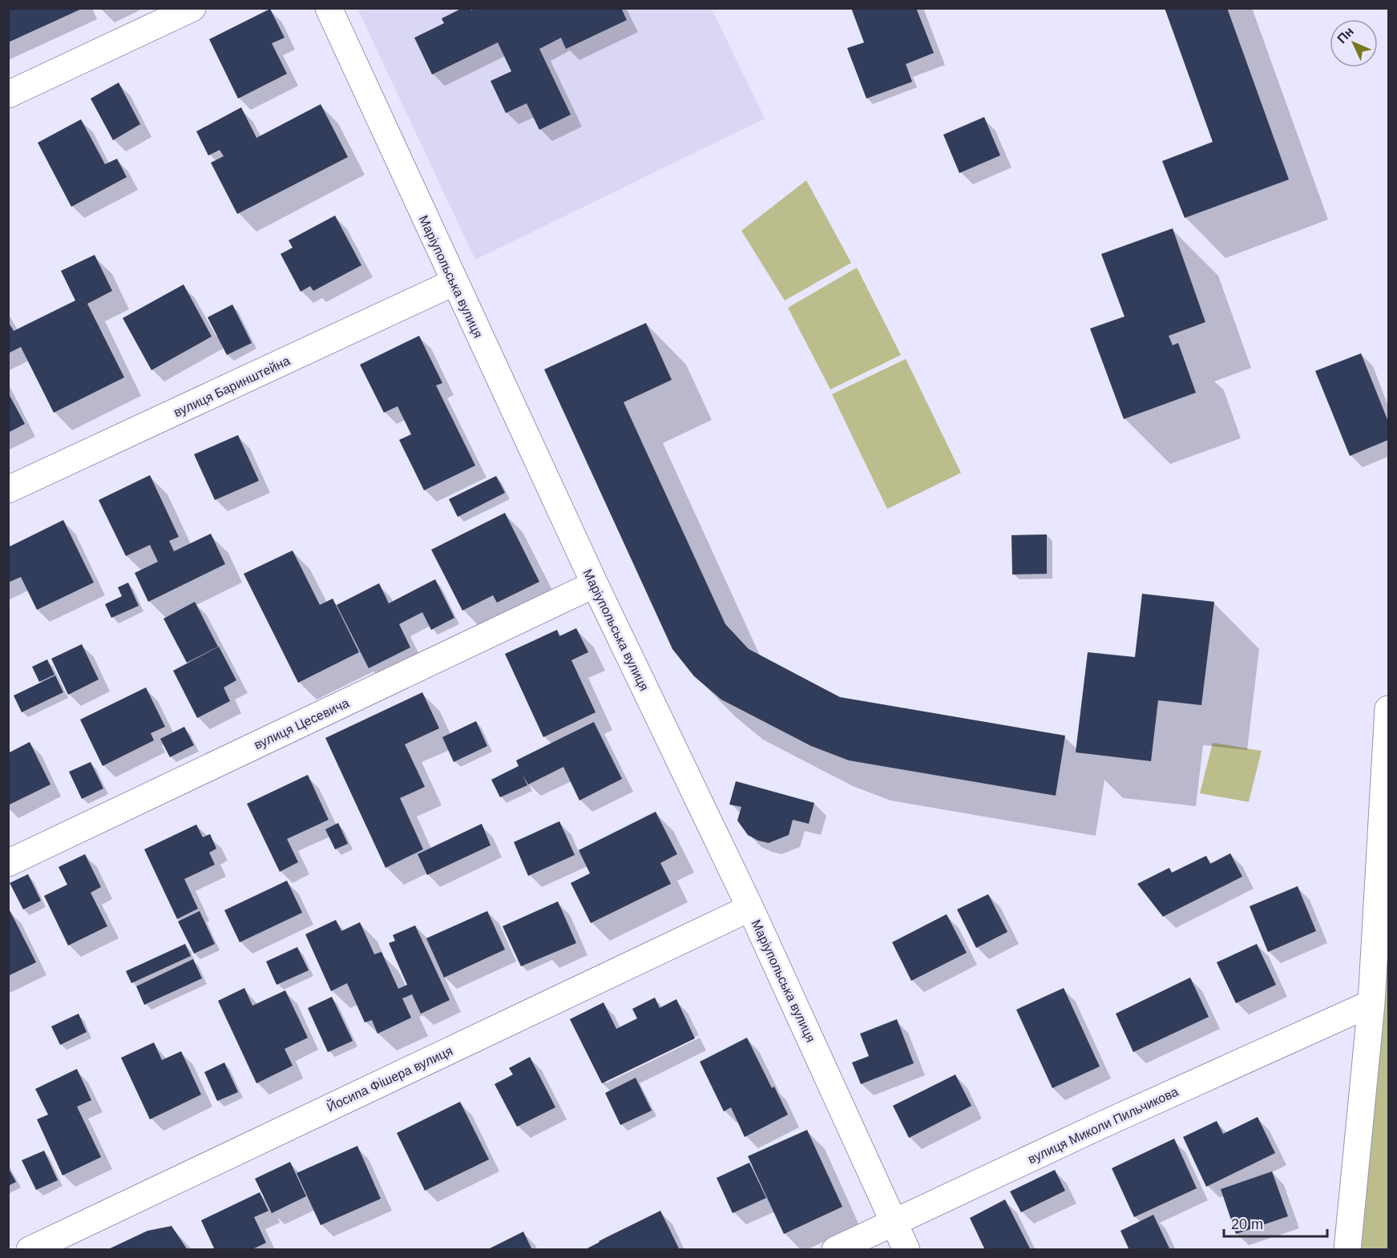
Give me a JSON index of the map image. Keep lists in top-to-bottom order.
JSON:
{
  "streets": {
    "street": [
      "Маріупольська вулиця",
      "вулиця Баринштейна",
      "вулиця Цесевича",
      "Йосипа Фішера вулиця",
      "вулиця Миколи Пильчикова"
    ]
  },
  "crossings": [
    ["Маріупольська вулиця", "вулиця Баринштейна"],
    ["Маріупольська вулиця", "вулиця Цесевича"],
    ["Маріупольська вулиця", "Йосипа Фішера вулиця"],
    ["Маріупольська вулиця", "вулиця Миколи Пильчикова"]
  ],
  "scale_bar": "20 m",
  "north": "top left"
}
